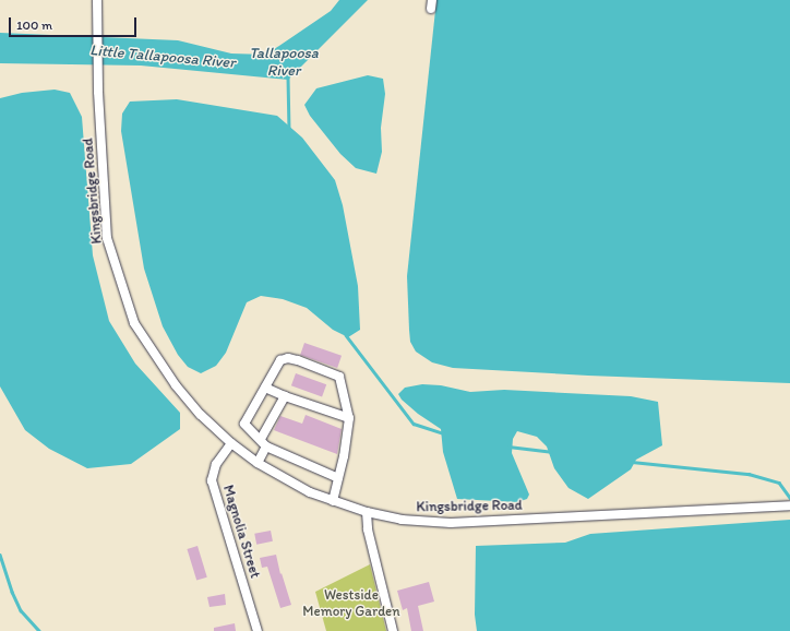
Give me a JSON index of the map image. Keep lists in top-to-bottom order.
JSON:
{
  "streets": {
    "street": ["Kingsbridge Road", "Magnolia Street"]
  },
  "crossings": [
    ["Kingsbridge Road", "Magnolia Street"]
  ],
  "water": ["Tallapoosa River", "Little Tallapoosa River"],
  "parks": ["Westside Memory Garden"],
  "scale_bar": "100 m"
}
